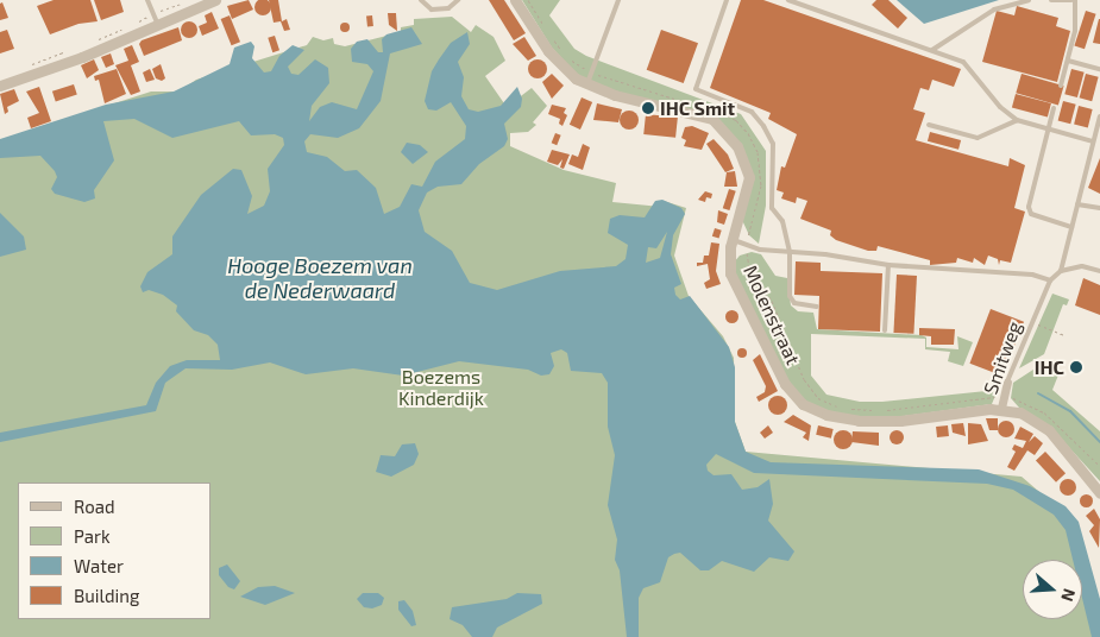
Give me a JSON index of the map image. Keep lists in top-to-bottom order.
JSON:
{
  "streets": {
    "street": ["Molenstraat", "Smitweg"]
  },
  "crossings": [
    ["Molenstraat", "Smitweg"]
  ],
  "water": ["Hooge Boezem van de Nederwaard"],
  "parks": ["Boezems Kinderdijk"],
  "places": ["IHC Smit", "IHC"],
  "legend": [
    "Road",
    "Park",
    "Water",
    "Building"
  ],
  "north": "right"
}
